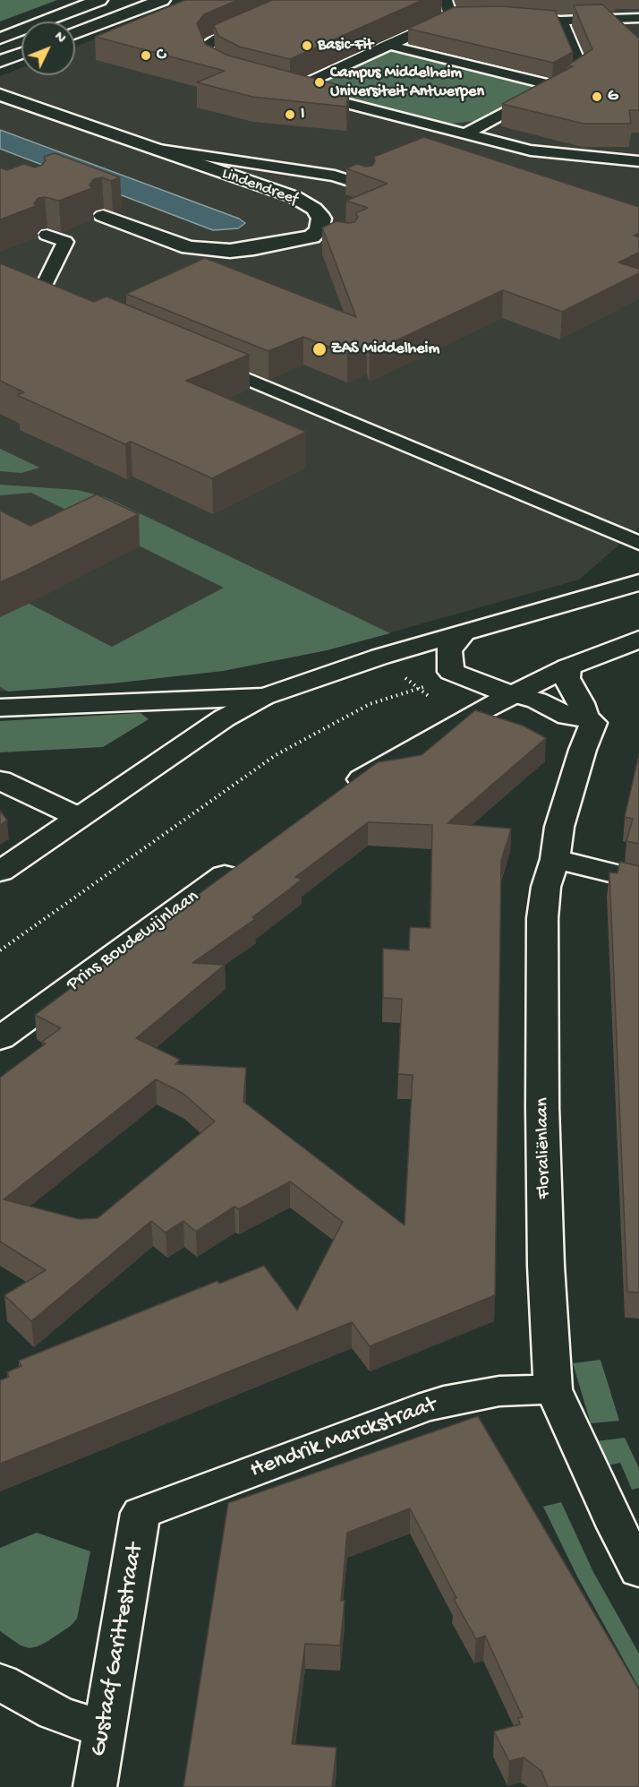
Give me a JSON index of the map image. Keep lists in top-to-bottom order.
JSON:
{
  "streets": {
    "street": [
      "Lindendreef",
      "Prins Boudewijnlaan",
      "Floraliënlaan",
      "Hendrik Marckstraat",
      "Gustaaf Garittestraat"
    ]
  },
  "crossings": [
    ["Floraliënlaan", "Hendrik Marckstraat"],
    ["Hendrik Marckstraat", "Gustaaf Garittestraat"]
  ],
  "places": [
    "Basic-Fit",
    "C",
    "Campus Middelheim Universiteit Antwerpen",
    "G",
    "I",
    "ZAS Middelheim"
  ],
  "north": "top right"
}
